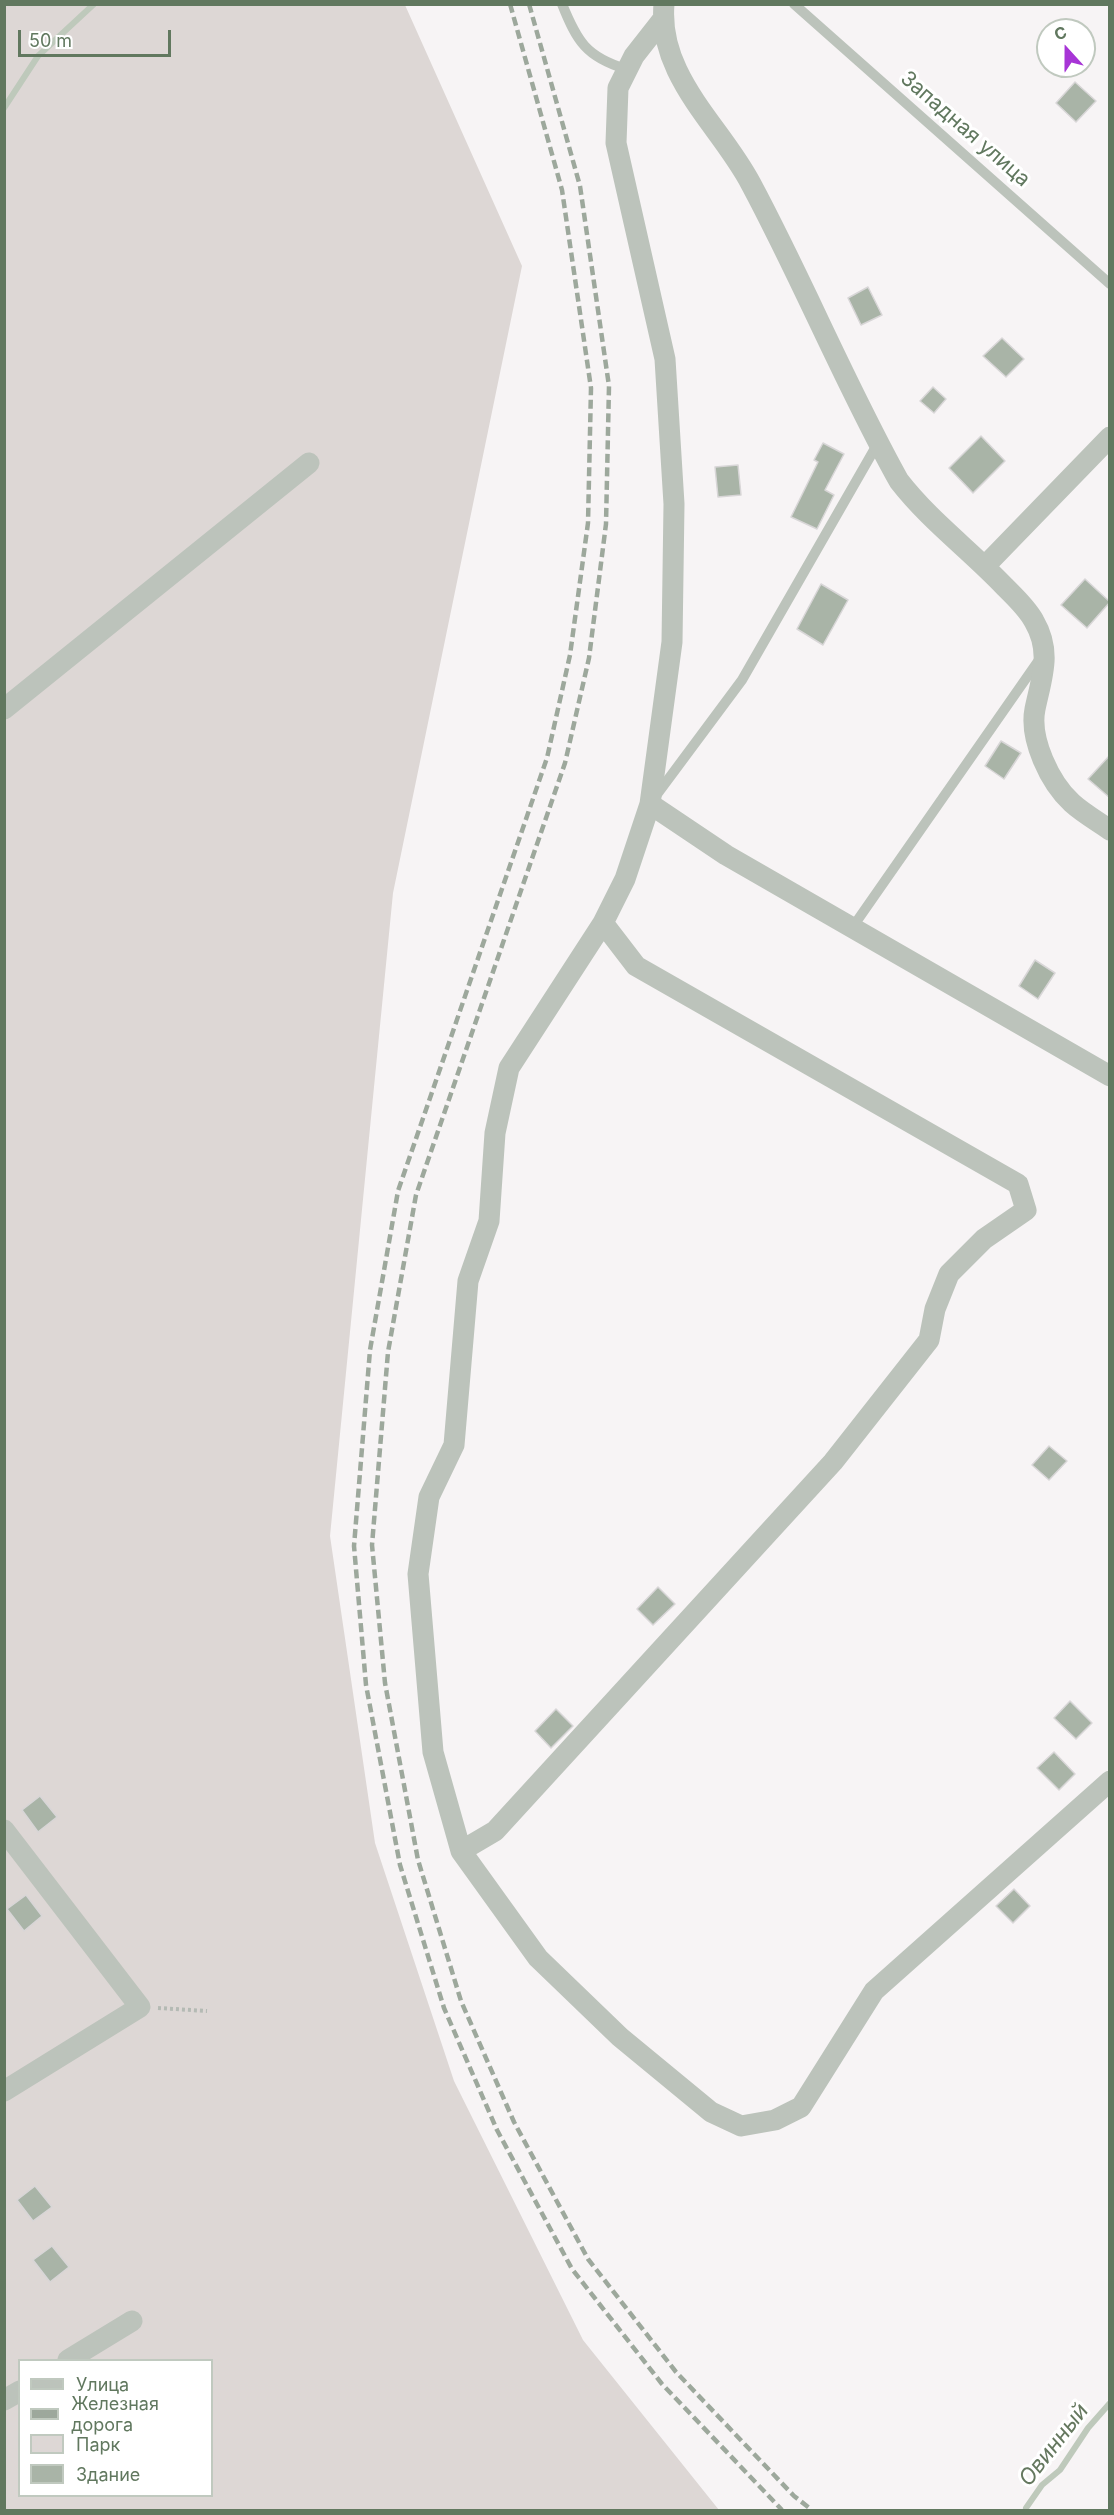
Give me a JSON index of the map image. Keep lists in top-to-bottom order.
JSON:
{
  "streets": {
    "lane": ["Западная улица"]
  },
  "water": ["Овинный"],
  "legend": [
    "Улица",
    "Железная дорога",
    "Парк",
    "Здание"
  ],
  "scale_bar": "50 m",
  "north": "top"
}
